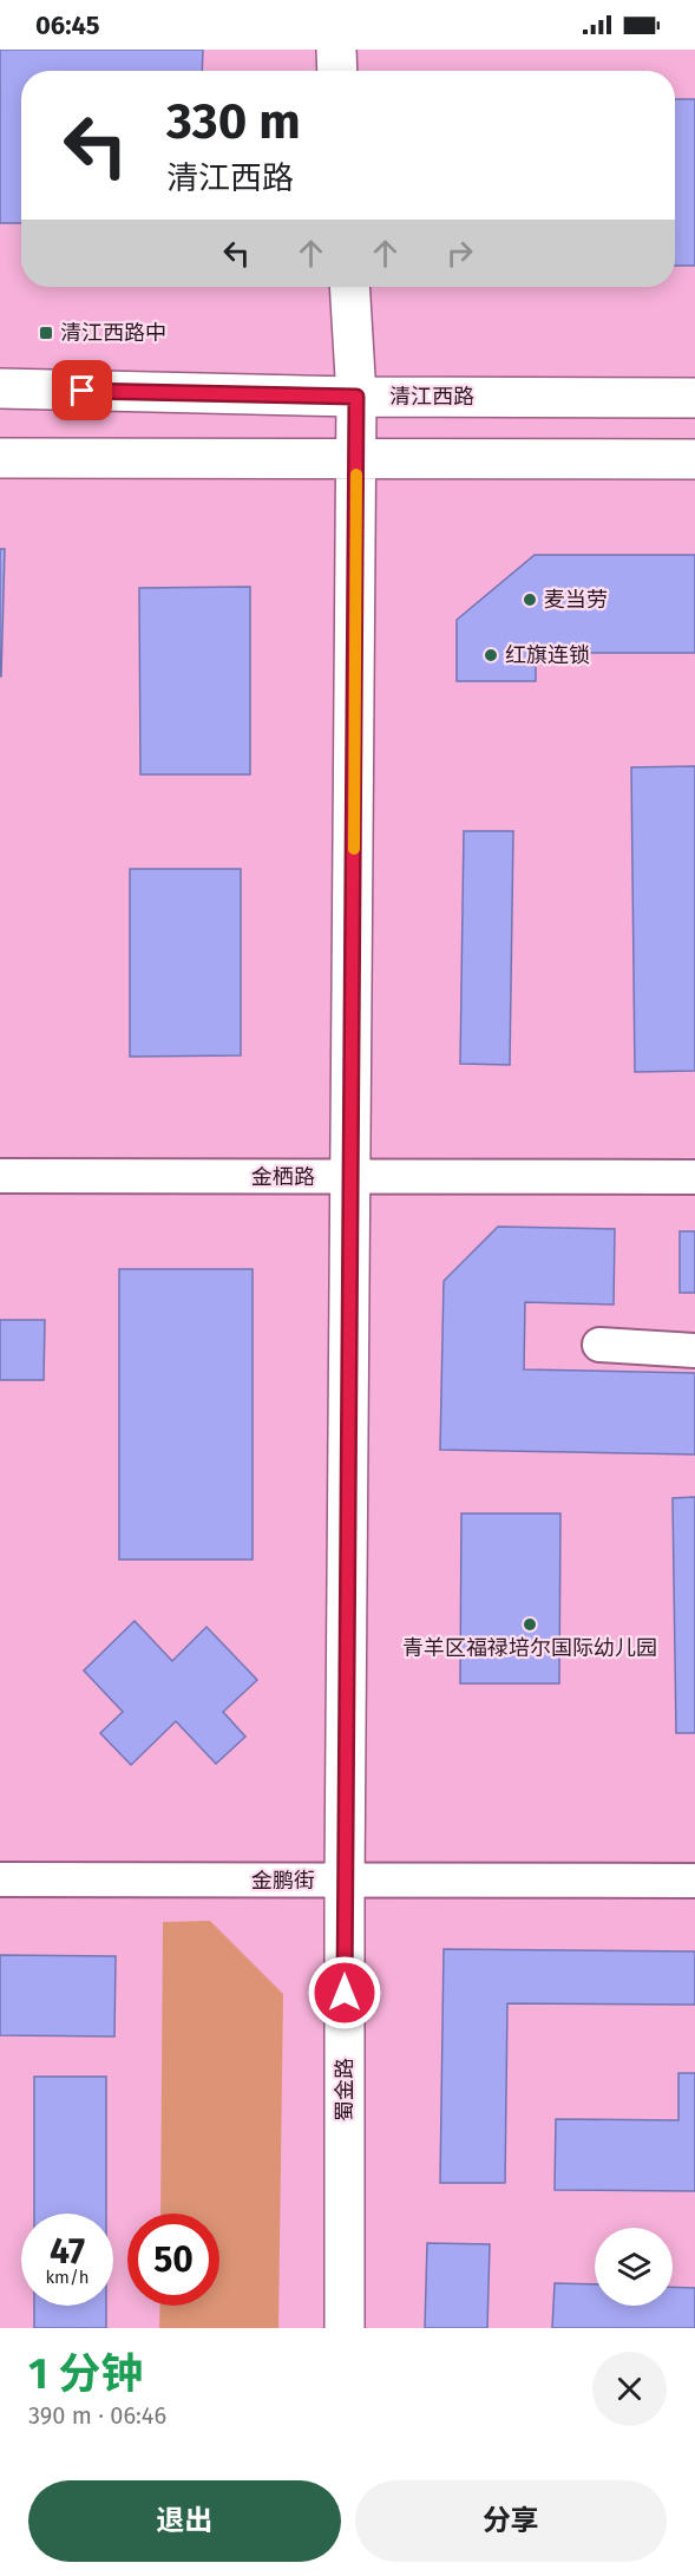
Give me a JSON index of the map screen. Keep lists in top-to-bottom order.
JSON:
{
  "streets": {
    "main road": ["清江西路", "蜀金路"],
    "street": ["金栖路", "金鹏街"]
  },
  "crossings": [
    ["清江西路", "蜀金路"],
    ["金栖路", "蜀金路"],
    ["金鹏街", "蜀金路"]
  ],
  "places": {
    "transit": ["清江西路中"],
    "other": ["麦当劳", "红旗连锁", "青羊区福禄培尔国际幼儿园"]
  },
  "page": {
    "status": "06:45",
    "turn": ["330 m", "清江西路"],
    "speed": "47 km/h",
    "limit": "50",
    "heading": ["1 分钟", "390 m · 06:46"],
    "buttons": ["退出", "分享"]
  }
}
